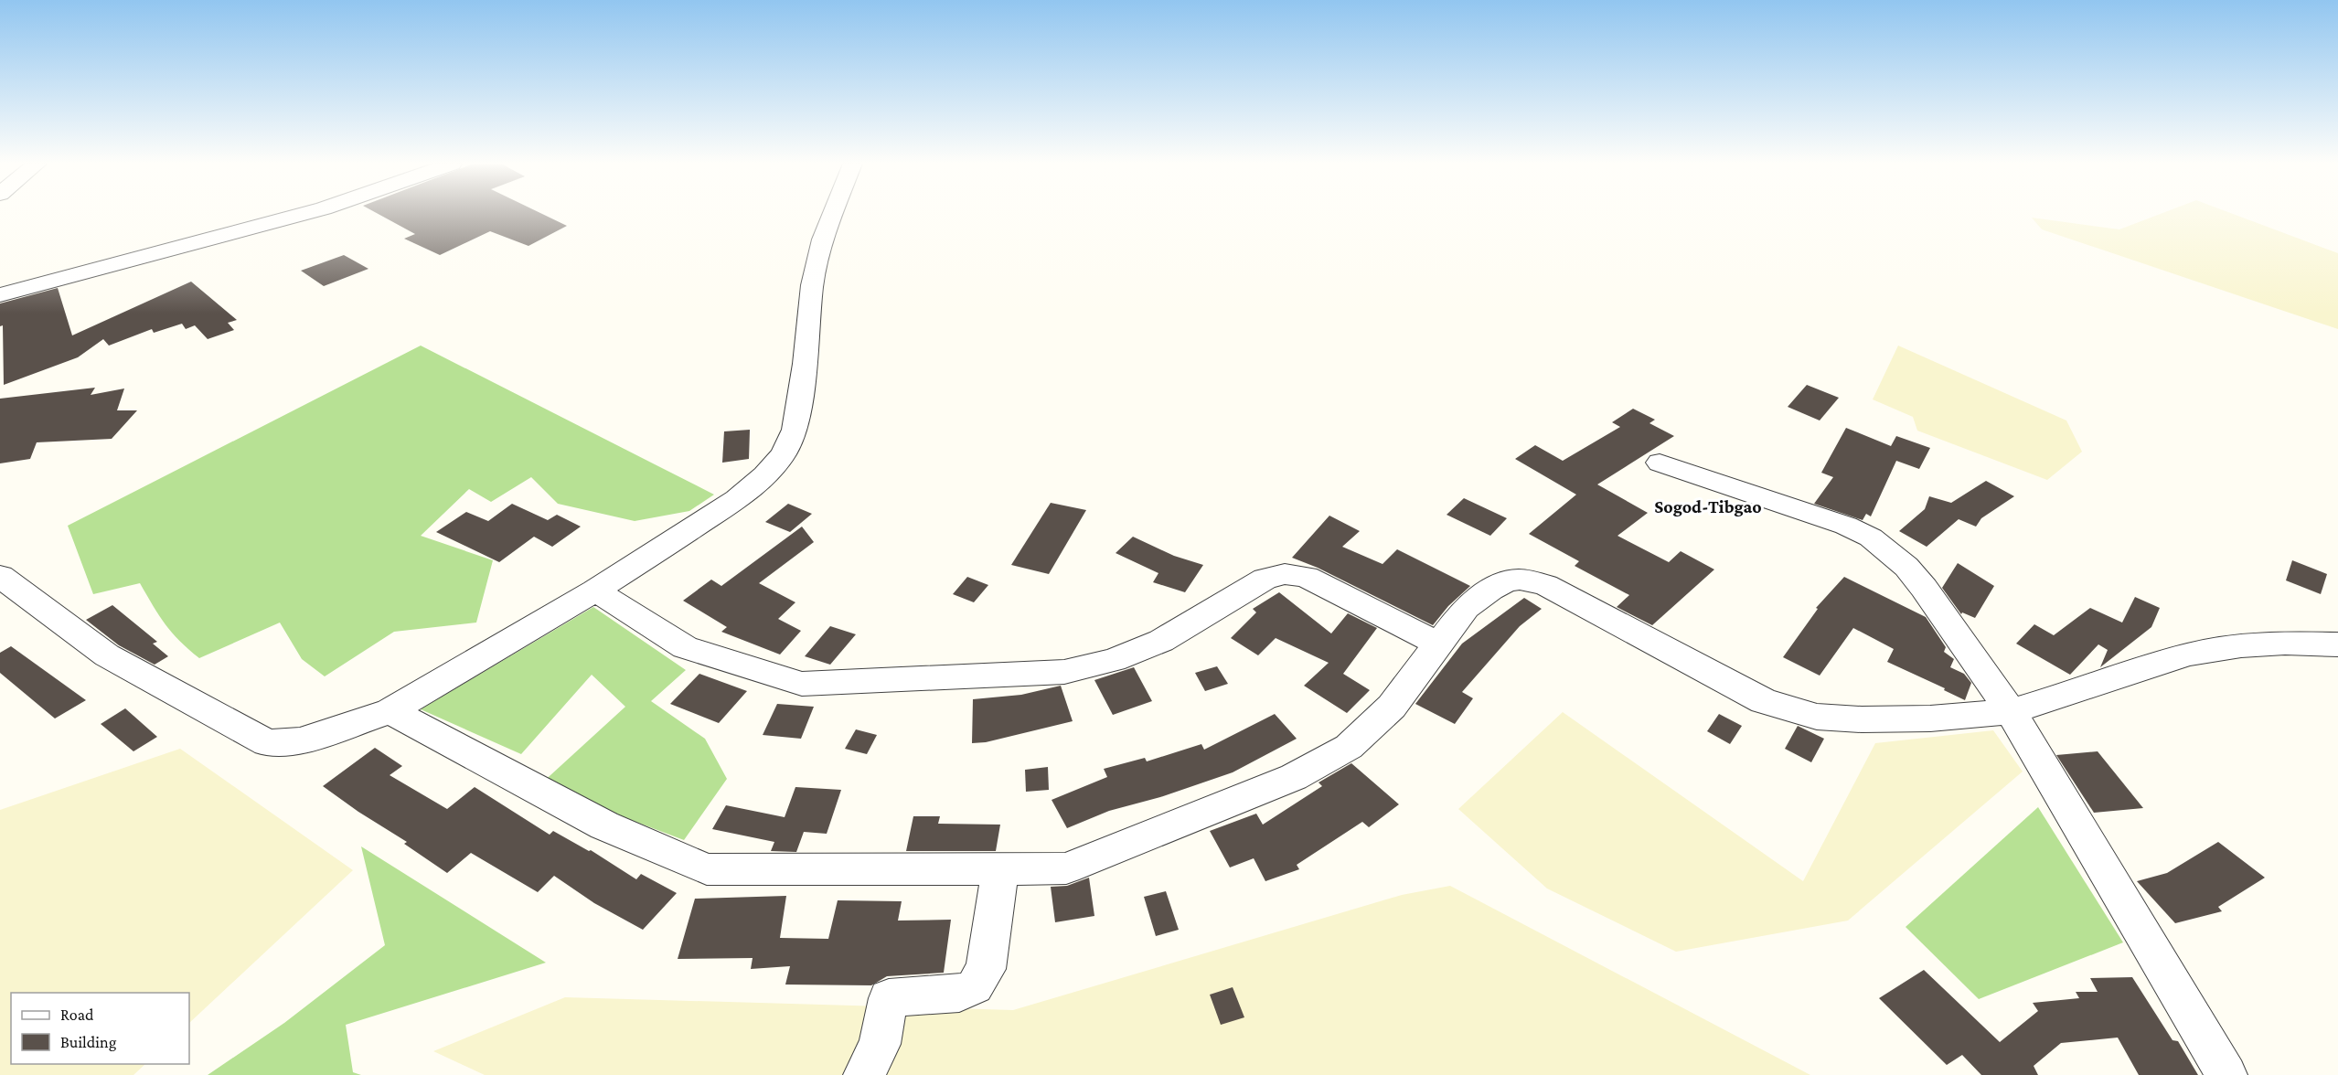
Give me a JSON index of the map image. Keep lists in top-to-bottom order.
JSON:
{
  "districts": ["Sogod-Tibgao"],
  "legend": ["Road", "Building"]
}
